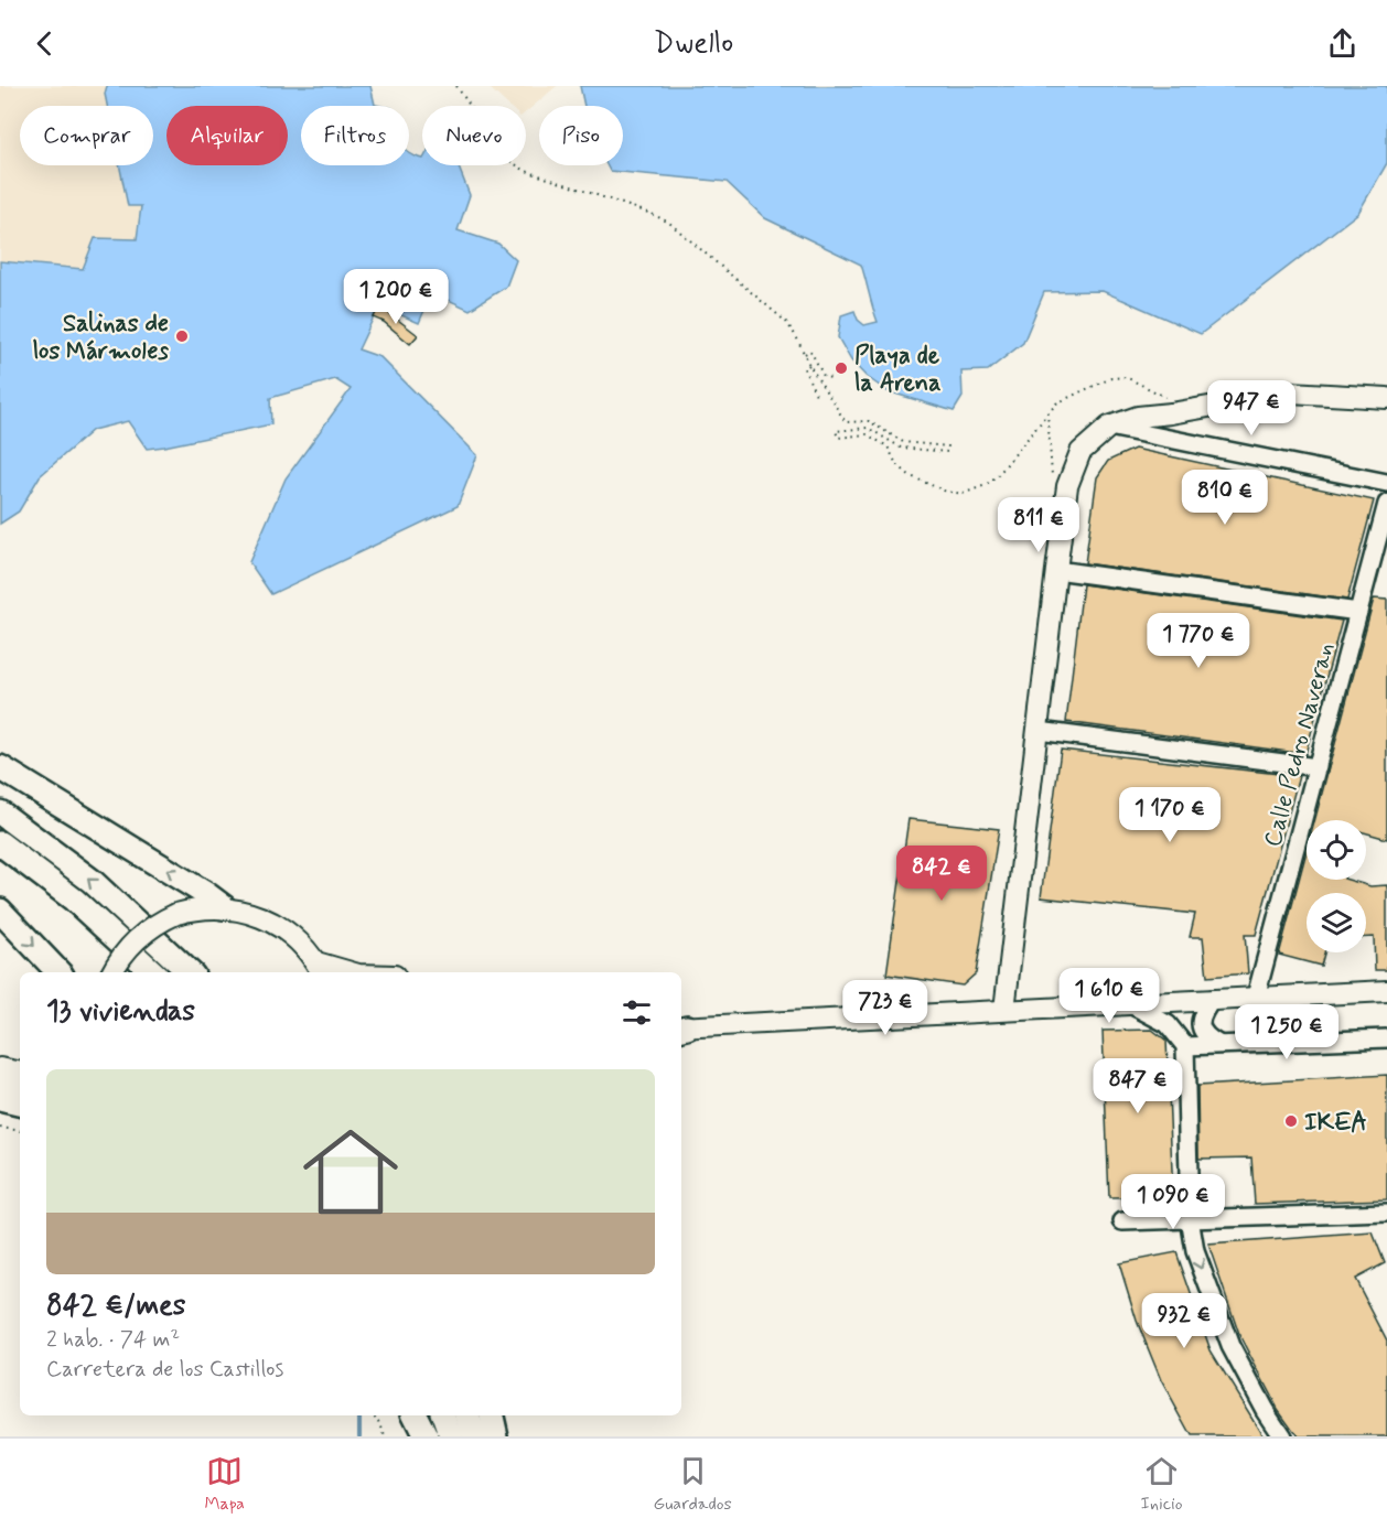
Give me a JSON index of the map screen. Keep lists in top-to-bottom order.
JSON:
{
  "streets": {
    "street": ["Calle Pedro Naveran"]
  },
  "places": ["Salinas de los Mármoles", "Playa de la Arena", "IKEA"],
  "page": {
    "header": "Dwello",
    "chip": [
      "Comprar",
      "Alquilar",
      "Filtros",
      "Nuevo",
      "Piso"
    ],
    "price": [
      "1 200 €",
      "947 €",
      "810 €",
      "811 €",
      "1 770 €",
      "1 170 €",
      "842 €",
      "1 610 €",
      "723 €",
      "1 250 €",
      "847 €",
      "1 090 €",
      "932 €"
    ],
    "heading": "13 viviendas",
    "list": [
      {
        "name": "842 €/mes",
        "note": "2 hab. · 74 m² · Carretera de los Castillos"
      }
    ],
    "tabs": ["Mapa", "Guardados", "Inicio"]
  }
}
